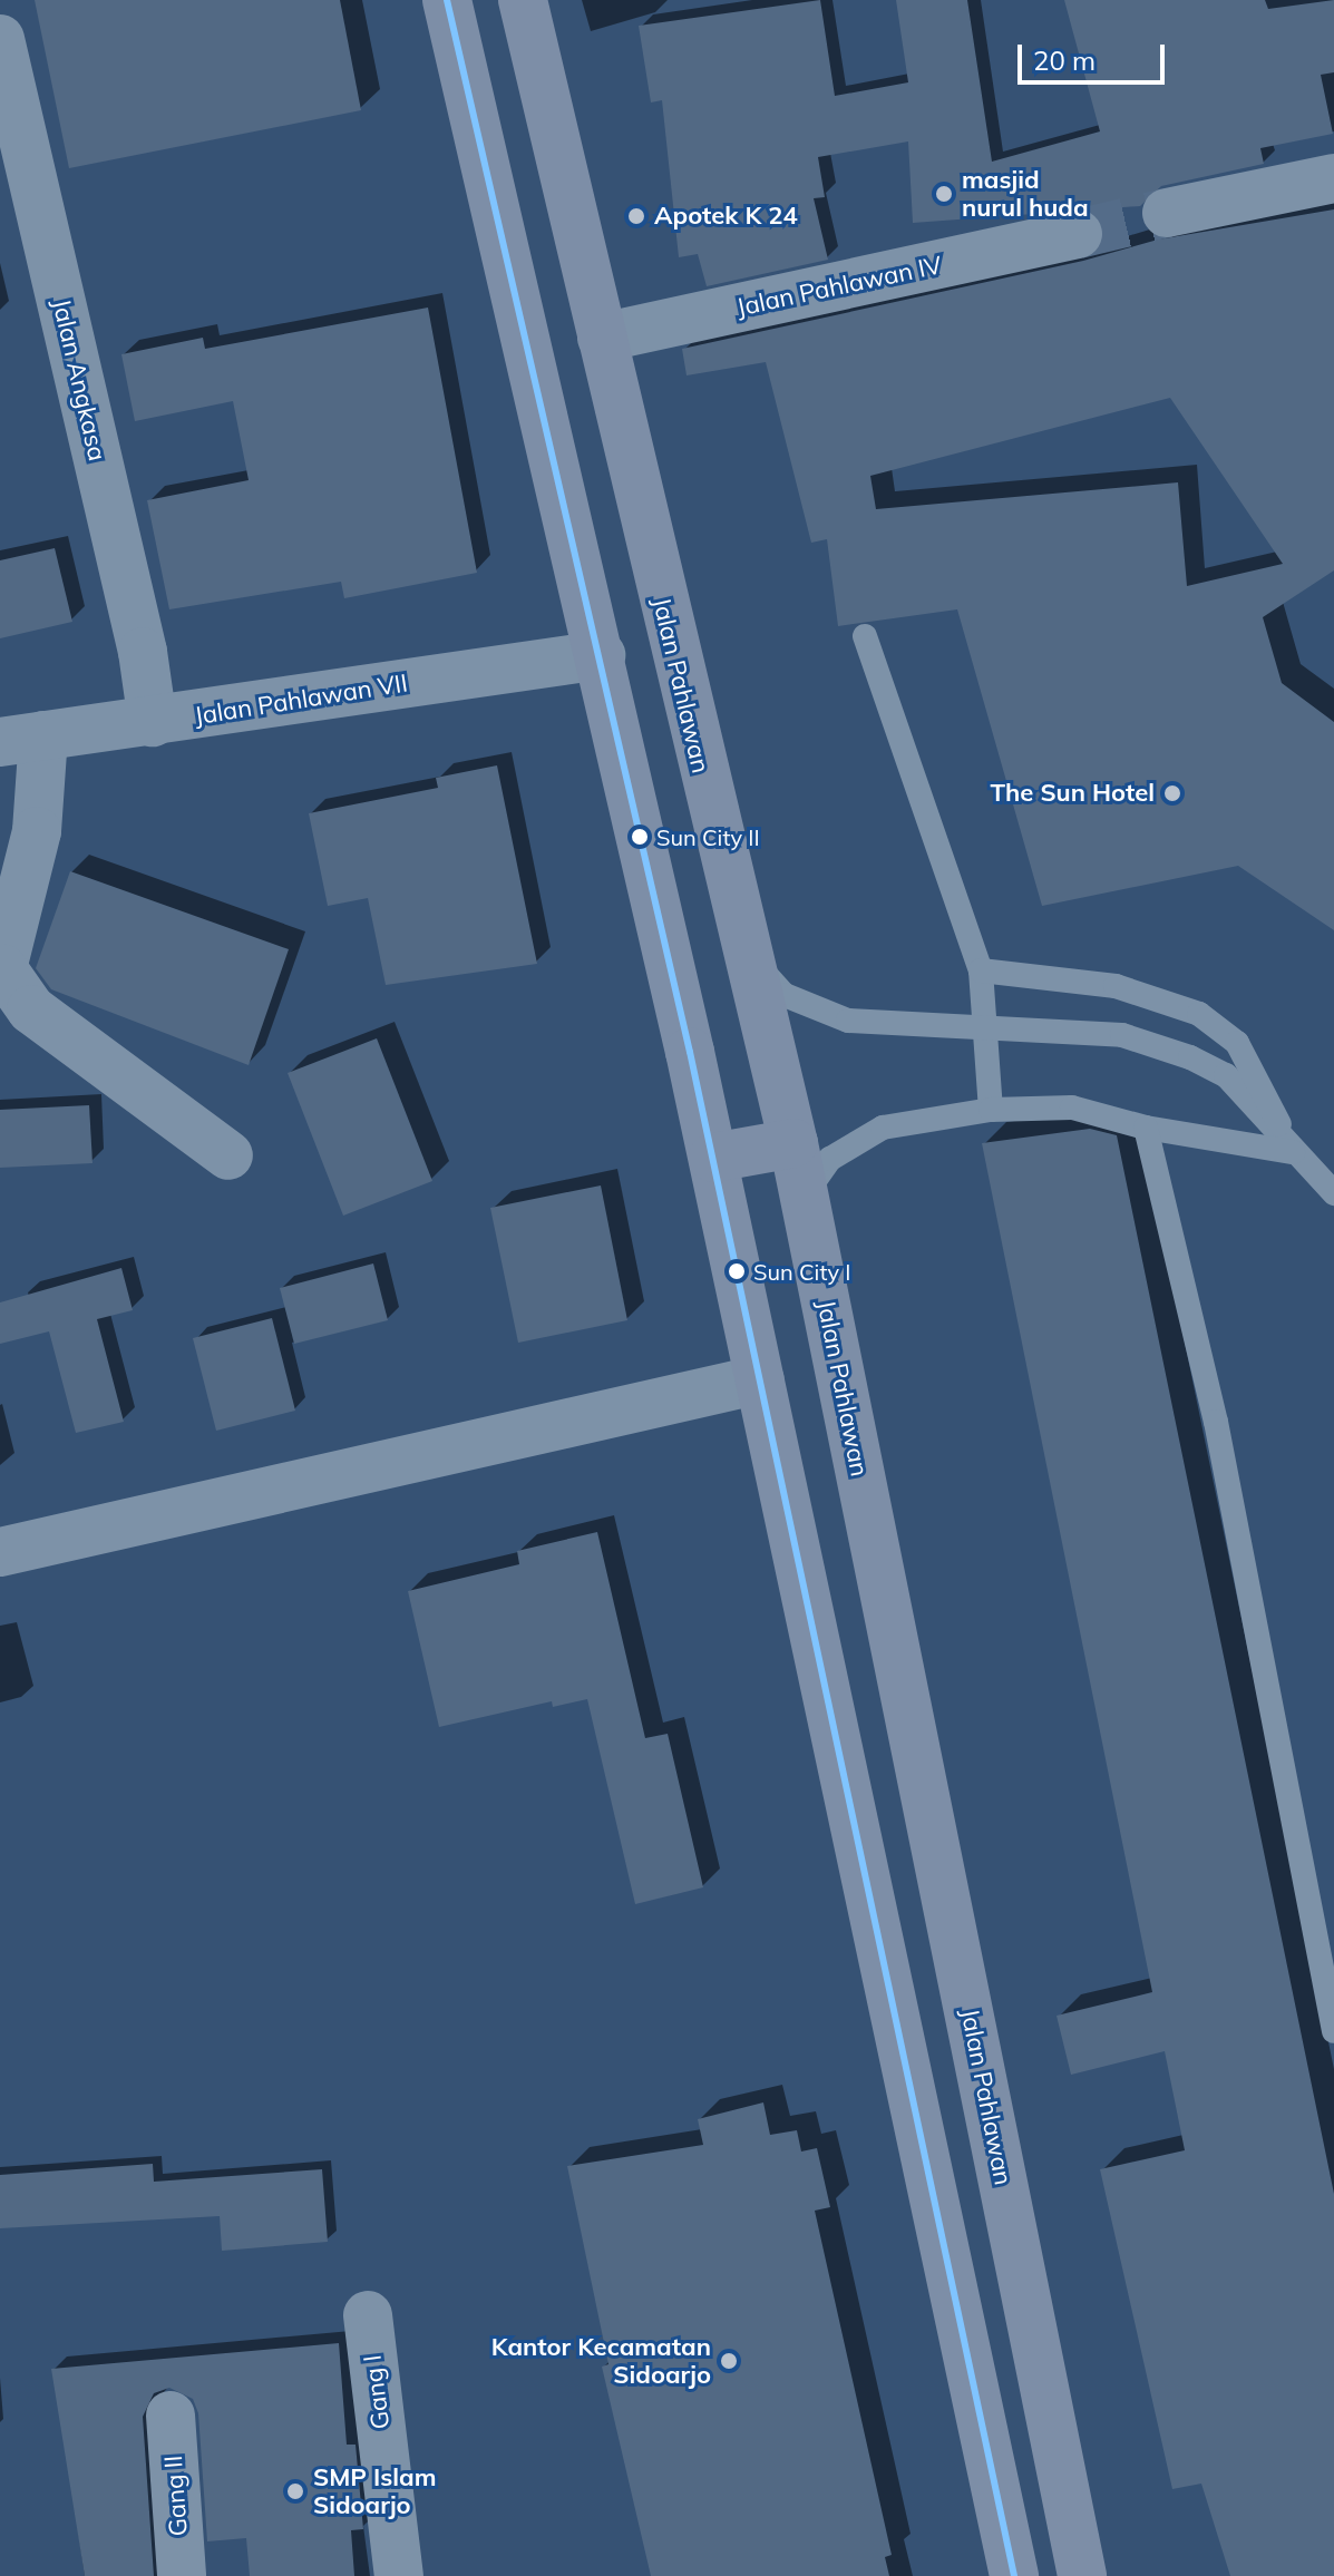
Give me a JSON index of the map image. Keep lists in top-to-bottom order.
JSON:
{
  "streets": {
    "main road": ["Jalan Pahlawan"],
    "street": [
      "Jalan Pahlawan IV",
      "Jalan Angkasa",
      "Jalan Pahlawan VII",
      "Gang I",
      "Gang II"
    ]
  },
  "crossings": [
    ["Jalan Pahlawan IV", "Jalan Pahlawan"],
    ["Jalan Angkasa", "Jalan Pahlawan VII"]
  ],
  "places": [
    "masjid nurul huda",
    "Apotek K 24",
    "The Sun Hotel",
    "Sun City II",
    "Sun City I",
    "Kantor Kecamatan Sidoarjo",
    "SMP Islam Sidoarjo"
  ],
  "scale_bar": "20 m"
}
